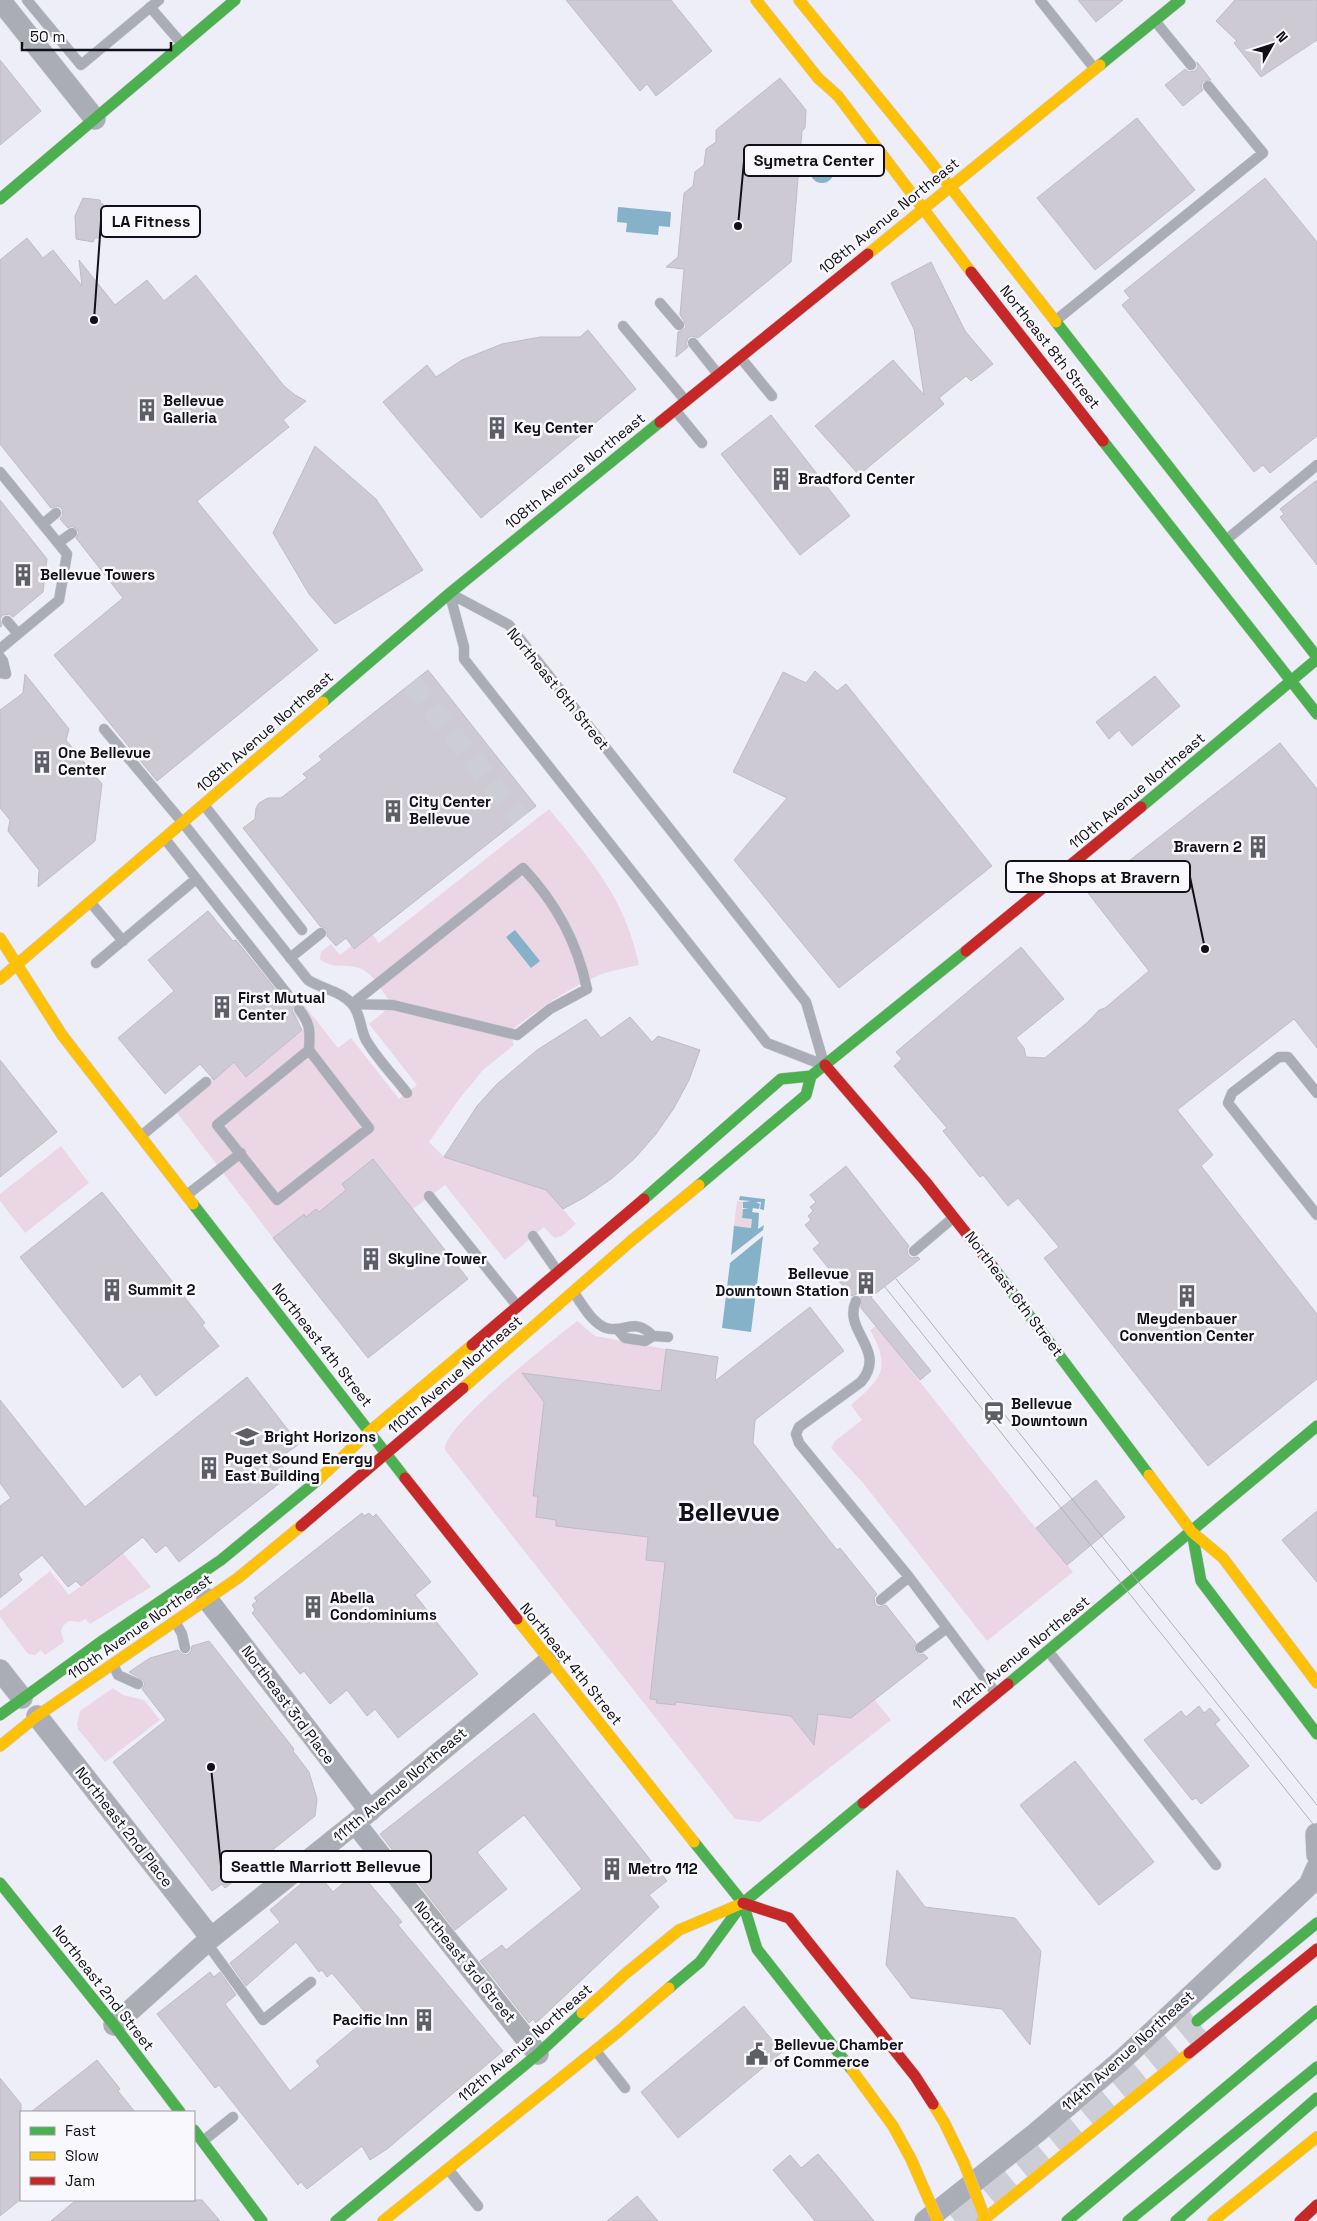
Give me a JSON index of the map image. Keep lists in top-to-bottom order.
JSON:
{
  "streets": {
    "main road": [
      "108th Avenue Northeast",
      "Northeast 8th Street",
      "Northeast 6th Street",
      "110th Avenue Northeast",
      "Northeast 4th Street",
      "112th Avenue Northeast",
      "Northeast 2nd Street"
    ],
    "street": [
      "Northeast 3rd Place",
      "111th Avenue Northeast",
      "Northeast 2nd Place",
      "Northeast 3rd Street",
      "114th Avenue Northeast"
    ]
  },
  "crossings": [
    ["108th Avenue Northeast", "Northeast 8th Street"],
    ["108th Avenue Northeast", "Northeast 6th Street"],
    ["108th Avenue Northeast", "Northeast 4th Street"],
    ["Northeast 8th Street", "110th Avenue Northeast"],
    ["Northeast 6th Street", "110th Avenue Northeast"],
    ["Northeast 6th Street", "112th Avenue Northeast"],
    ["110th Avenue Northeast", "Northeast 4th Street"],
    ["110th Avenue Northeast", "Northeast 3rd Place"],
    ["110th Avenue Northeast", "Northeast 2nd Place"],
    ["Northeast 4th Street", "112th Avenue Northeast"],
    ["Northeast 4th Street", "111th Avenue Northeast"],
    ["112th Avenue Northeast", "Northeast 3rd Street"],
    ["Northeast 3rd Place", "111th Avenue Northeast"],
    ["Northeast 3rd Place", "Northeast 3rd Street"],
    ["111th Avenue Northeast", "Northeast 2nd Place"],
    ["111th Avenue Northeast", "Northeast 3rd Street"],
    ["111th Avenue Northeast", "Northeast 2nd Street"]
  ],
  "districts": ["Bellevue"],
  "places": {
    "other": [
      "Symetra Center",
      "LA Fitness",
      "The Shops at Bravern",
      "Seattle Marriott Bellevue"
    ],
    "building": [
      "Bellevue Galleria",
      "Key Center",
      "Bradford Center",
      "Bellevue Towers",
      "One Bellevue Center",
      "City Center Bellevue",
      "Bravern 2",
      "First Mutual Center",
      "Skyline Tower",
      "Bellevue Downtown Station",
      "Summit 2",
      "Meydenbauer Convention Center",
      "Puget Sound Energy East Building",
      "Abella Condominiums",
      "Metro 112",
      "Pacific Inn"
    ],
    "station": ["Bellevue Downtown"],
    "school or university": ["Bright Horizons"],
    "public building": ["Bellevue Chamber of Commerce"]
  },
  "legend": ["Fast", "Slow", "Jam"],
  "scale_bar": "50 m",
  "north": "top right"
}
